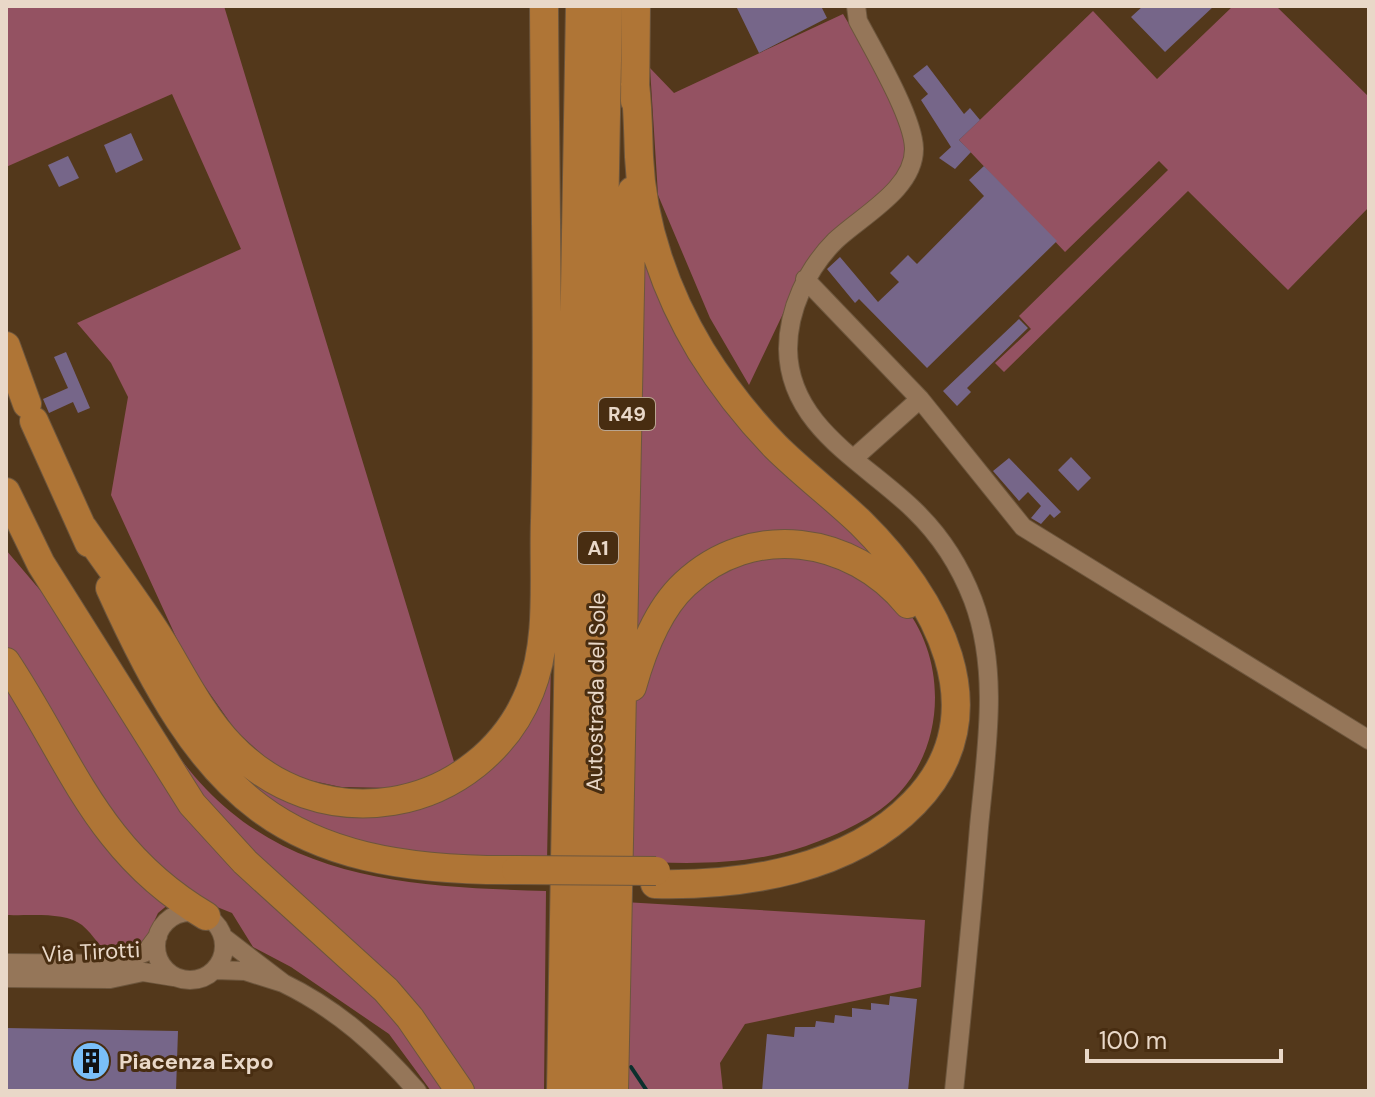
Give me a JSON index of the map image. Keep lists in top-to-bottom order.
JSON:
{
  "streets": {
    "highway": ["R49", "A1", "Autostrada del Sole"],
    "street": ["Via Tirotti"]
  },
  "places": {
    "building": ["Piacenza Expo"]
  },
  "scale_bar": "100 m"
}
